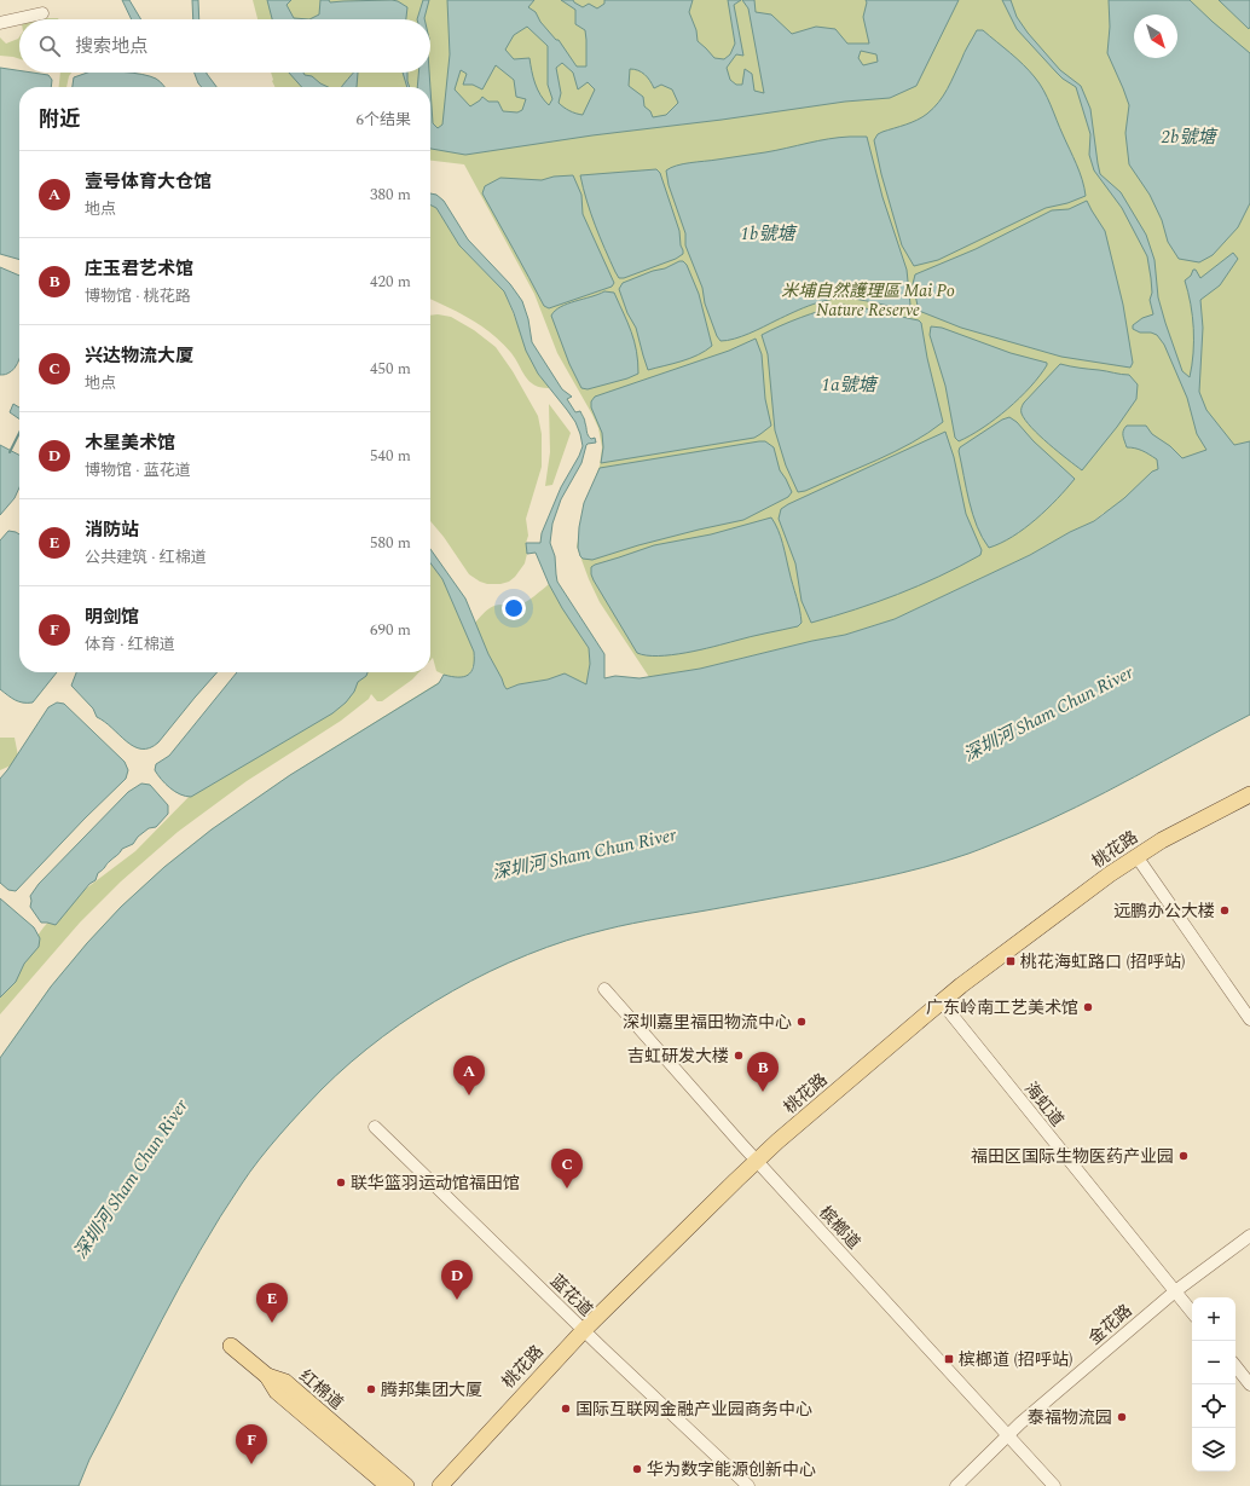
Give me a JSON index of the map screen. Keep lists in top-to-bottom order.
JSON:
{
  "streets": {
    "main road": ["桃花路", "红棉道"],
    "street": [
      "海虹道",
      "槟榔道",
      "蓝花道",
      "金花路"
    ]
  },
  "crossings": [
    ["桃花路", "海虹道"],
    ["桃花路", "槟榔道"],
    ["桃花路", "蓝花道"],
    ["海虹道", "金花路"],
    ["槟榔道", "金花路"]
  ],
  "water": [
    "2b號塘",
    "1b號塘",
    "1a號塘",
    "深圳河 Sham Chun River"
  ],
  "parks": ["米埔自然護理區 Mai Po Nature Reserve"],
  "places": {
    "other": [
      "远鹏办公大楼",
      "广东岭南工艺美术馆",
      "深圳嘉里福田物流中心",
      "吉虹研发大楼",
      "福田区国际生物医药产业园",
      "联华篮羽运动馆福田馆",
      "腾邦集团大厦",
      "国际互联网金融产业园商务中心",
      "泰福物流园",
      "华为数字能源创新中心"
    ],
    "transit": ["桃花海虹路口 (招呼站)", "槟榔道 (招呼站)"]
  },
  "north": "bottom right",
  "page": {
    "search": "搜索地点",
    "heading": ["附近", "6个结果"],
    "list": [
      {
        "mark": "A",
        "name": "壹号体育大仓馆",
        "note": "地点",
        "value": "380 m"
      },
      {
        "mark": "B",
        "name": "庄玉君艺术馆",
        "note": "博物馆 · 桃花路",
        "value": "420 m"
      },
      {
        "mark": "C",
        "name": "兴达物流大厦",
        "note": "地点",
        "value": "450 m"
      },
      {
        "mark": "D",
        "name": "木星美术馆",
        "note": "博物馆 · 蓝花道",
        "value": "540 m"
      },
      {
        "mark": "E",
        "name": "消防站",
        "note": "公共建筑 · 红棉道",
        "value": "580 m"
      },
      {
        "mark": "F",
        "name": "明剑馆",
        "note": "体育 · 红棉道",
        "value": "690 m"
      }
    ],
    "pins": [
      "B",
      "A",
      "C",
      "D",
      "E",
      "F"
    ],
    "map_buttons": ["+", "−"]
  }
}
